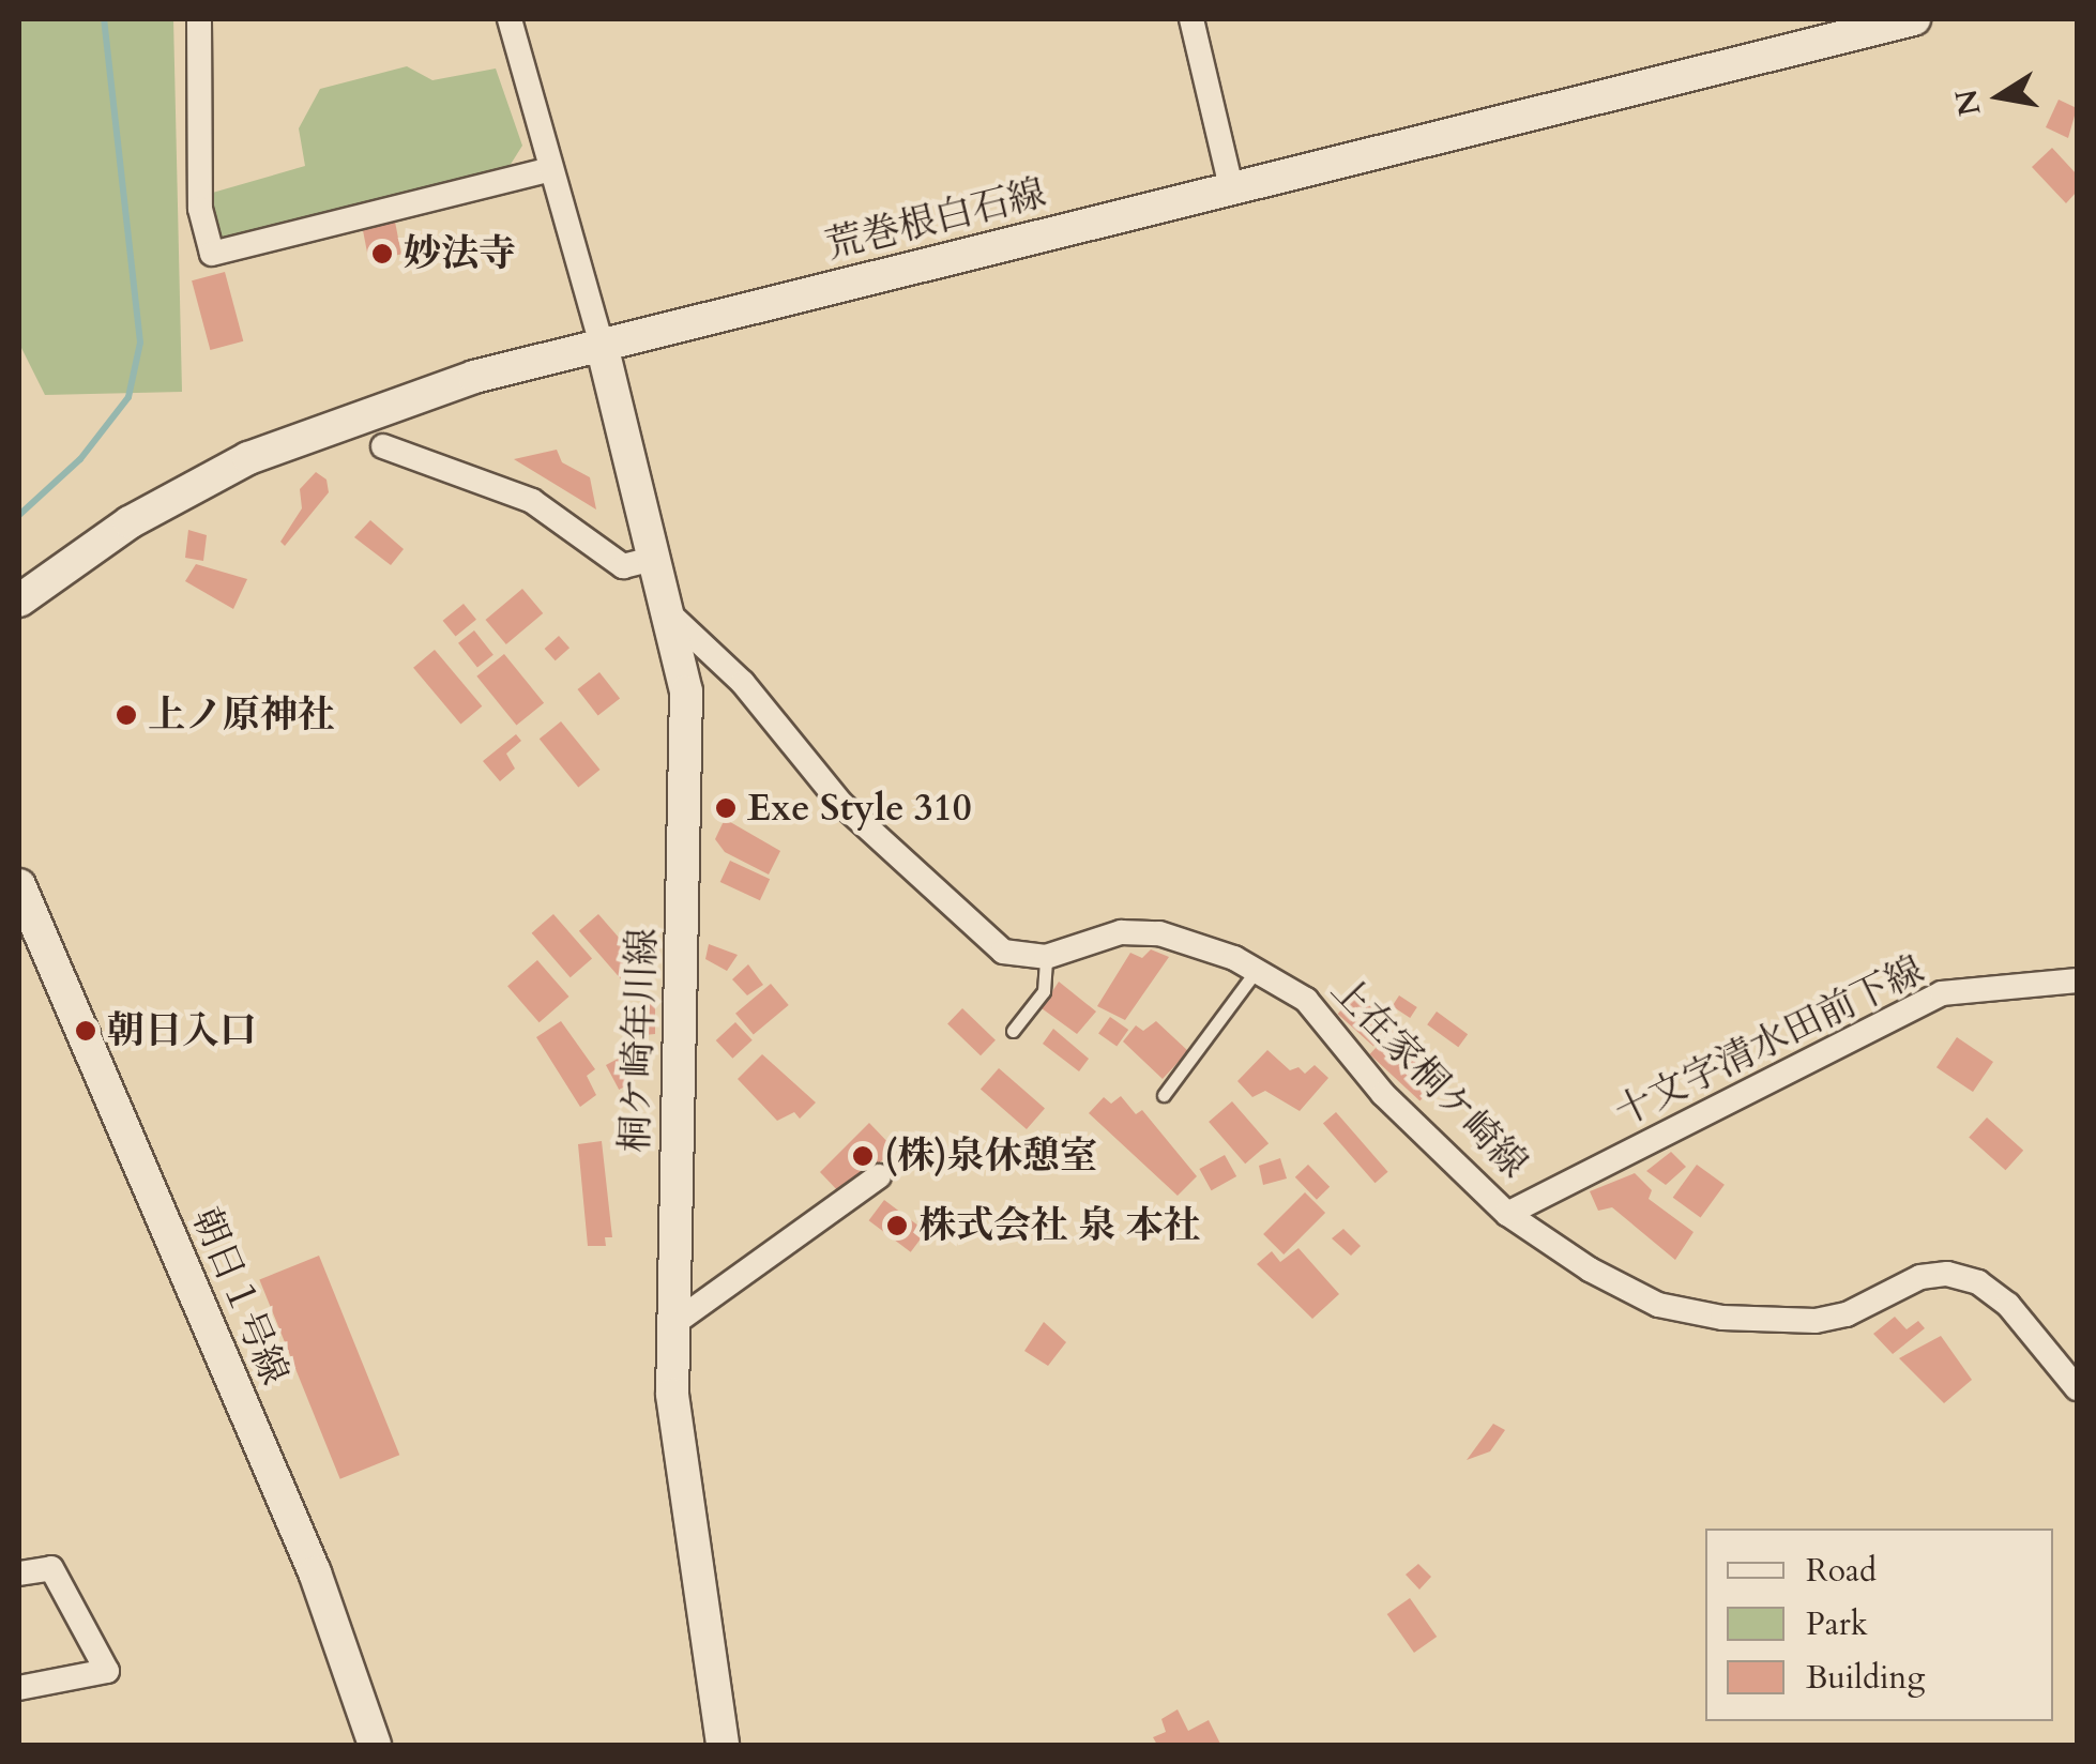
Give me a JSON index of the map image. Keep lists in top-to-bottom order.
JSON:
{
  "streets": {
    "street": [
      "荒巻根白石線",
      "桐ケ崎年川線",
      "十文字清水田前下線",
      "上在家桐ケ崎線",
      "朝日１号線"
    ]
  },
  "crossings": [
    ["荒巻根白石線", "桐ケ崎年川線"],
    ["十文字清水田前下線", "上在家桐ケ崎線"]
  ],
  "places": [
    "妙法寺",
    "上ノ原神社",
    "Exe Style 310",
    "朝日入口",
    "(株)泉休憩室",
    "株式会社 泉 本社"
  ],
  "legend": ["Road", "Park", "Building"],
  "north": "left"
}
